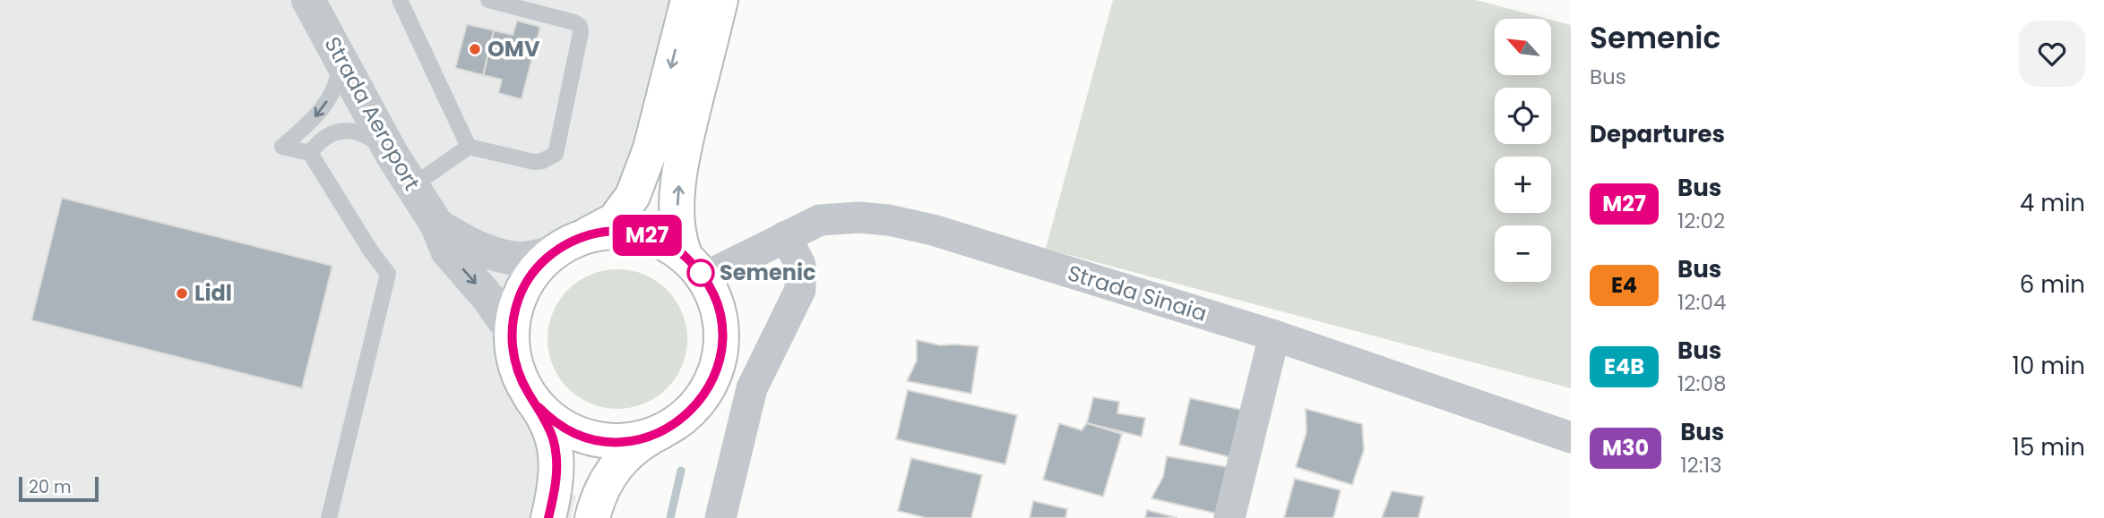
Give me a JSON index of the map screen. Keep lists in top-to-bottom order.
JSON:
{
  "streets": {
    "street": ["Strada Aeroport", "Strada Sinaia"]
  },
  "crossings": [
    ["Strada Aeroport", "Strada Sinaia"]
  ],
  "places": ["OMV", "Semenic", "Lidl"],
  "lines": ["bus line M27"],
  "scale_bar": "20 m",
  "north": "top left",
  "page": {
    "on_map": "M27",
    "heading": [
      ["Semenic", "Bus"],
      "Departures"
    ],
    "map_buttons": ["+", "−"],
    "list": [
      {
        "mark": "M27",
        "name": "Bus",
        "note": "12:02",
        "value": "4 min"
      },
      {
        "mark": "E4",
        "name": "Bus",
        "note": "12:04",
        "value": "6 min"
      },
      {
        "mark": "E4B",
        "name": "Bus",
        "note": "12:08",
        "value": "10 min"
      },
      {
        "mark": "M30",
        "name": "Bus",
        "note": "12:13",
        "value": "15 min"
      }
    ],
    "scale": "20 m"
  }
}
